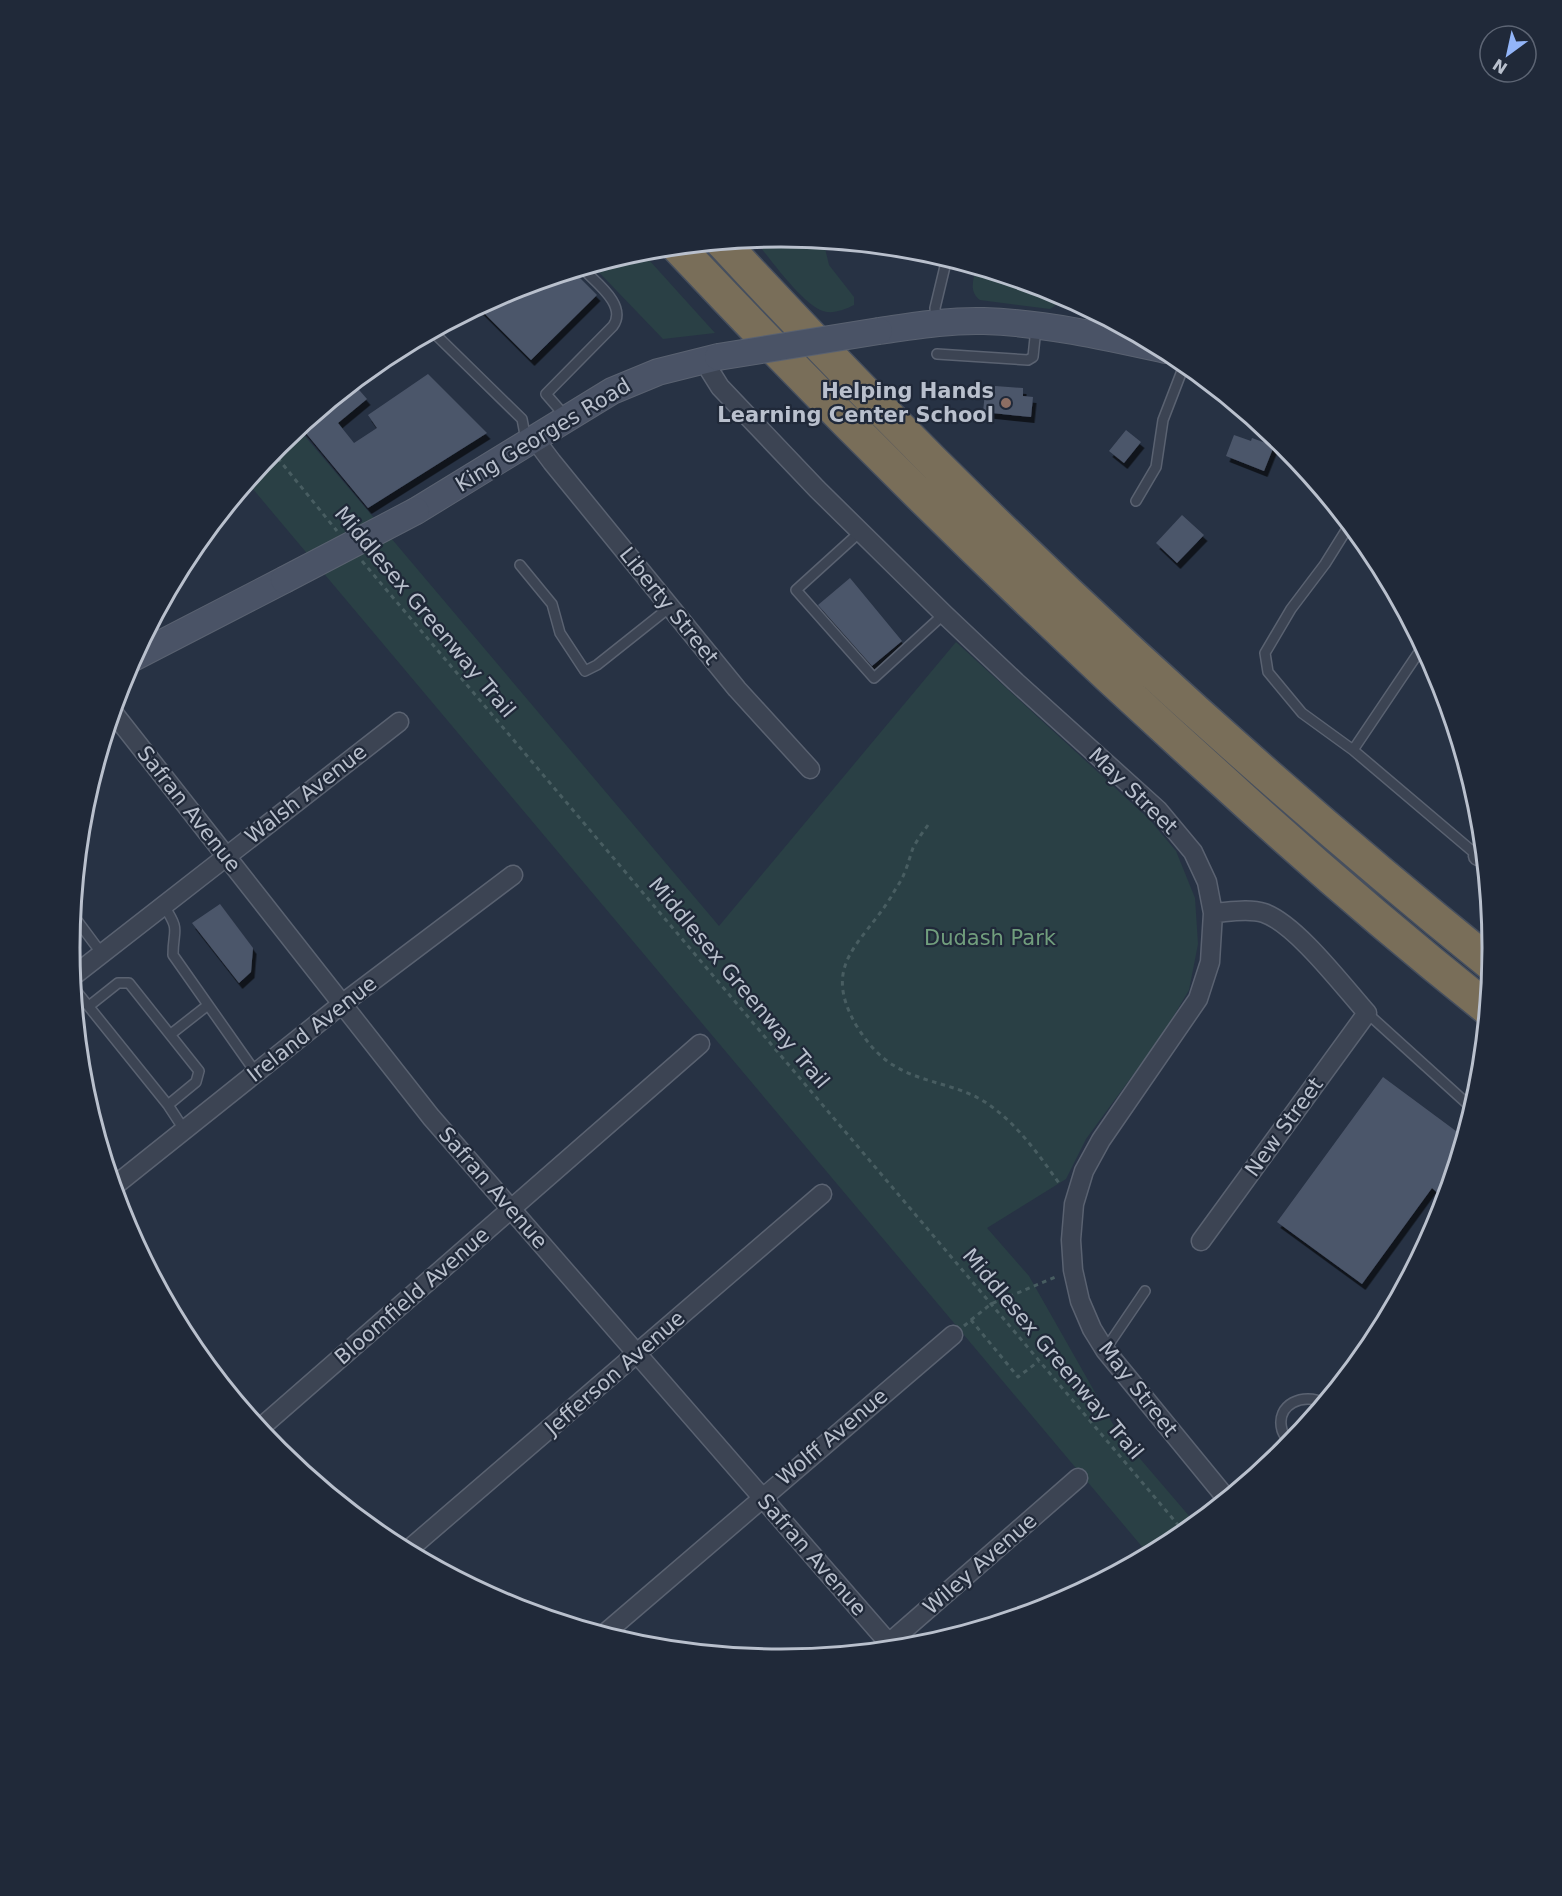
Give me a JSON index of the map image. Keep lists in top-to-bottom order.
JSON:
{
  "streets": {
    "street": [
      "King Georges Road",
      "Liberty Street",
      "May Street",
      "Walsh Avenue",
      "Safran Avenue",
      "Ireland Avenue",
      "New Street",
      "Bloomfield Avenue",
      "Jefferson Avenue",
      "Wolff Avenue",
      "Wiley Avenue"
    ],
    "path": ["Middlesex Greenway Trail"]
  },
  "crossings": [
    ["King Georges Road", "Liberty Street"],
    ["King Georges Road", "May Street"],
    ["Walsh Avenue", "Safran Avenue"],
    ["Safran Avenue", "Ireland Avenue"],
    ["Safran Avenue", "Bloomfield Avenue"],
    ["Safran Avenue", "Jefferson Avenue"],
    ["Safran Avenue", "Wolff Avenue"]
  ],
  "parks": ["Dudash Park"],
  "places": ["Helping Hands Learning Center School"],
  "north": "bottom left"
}
